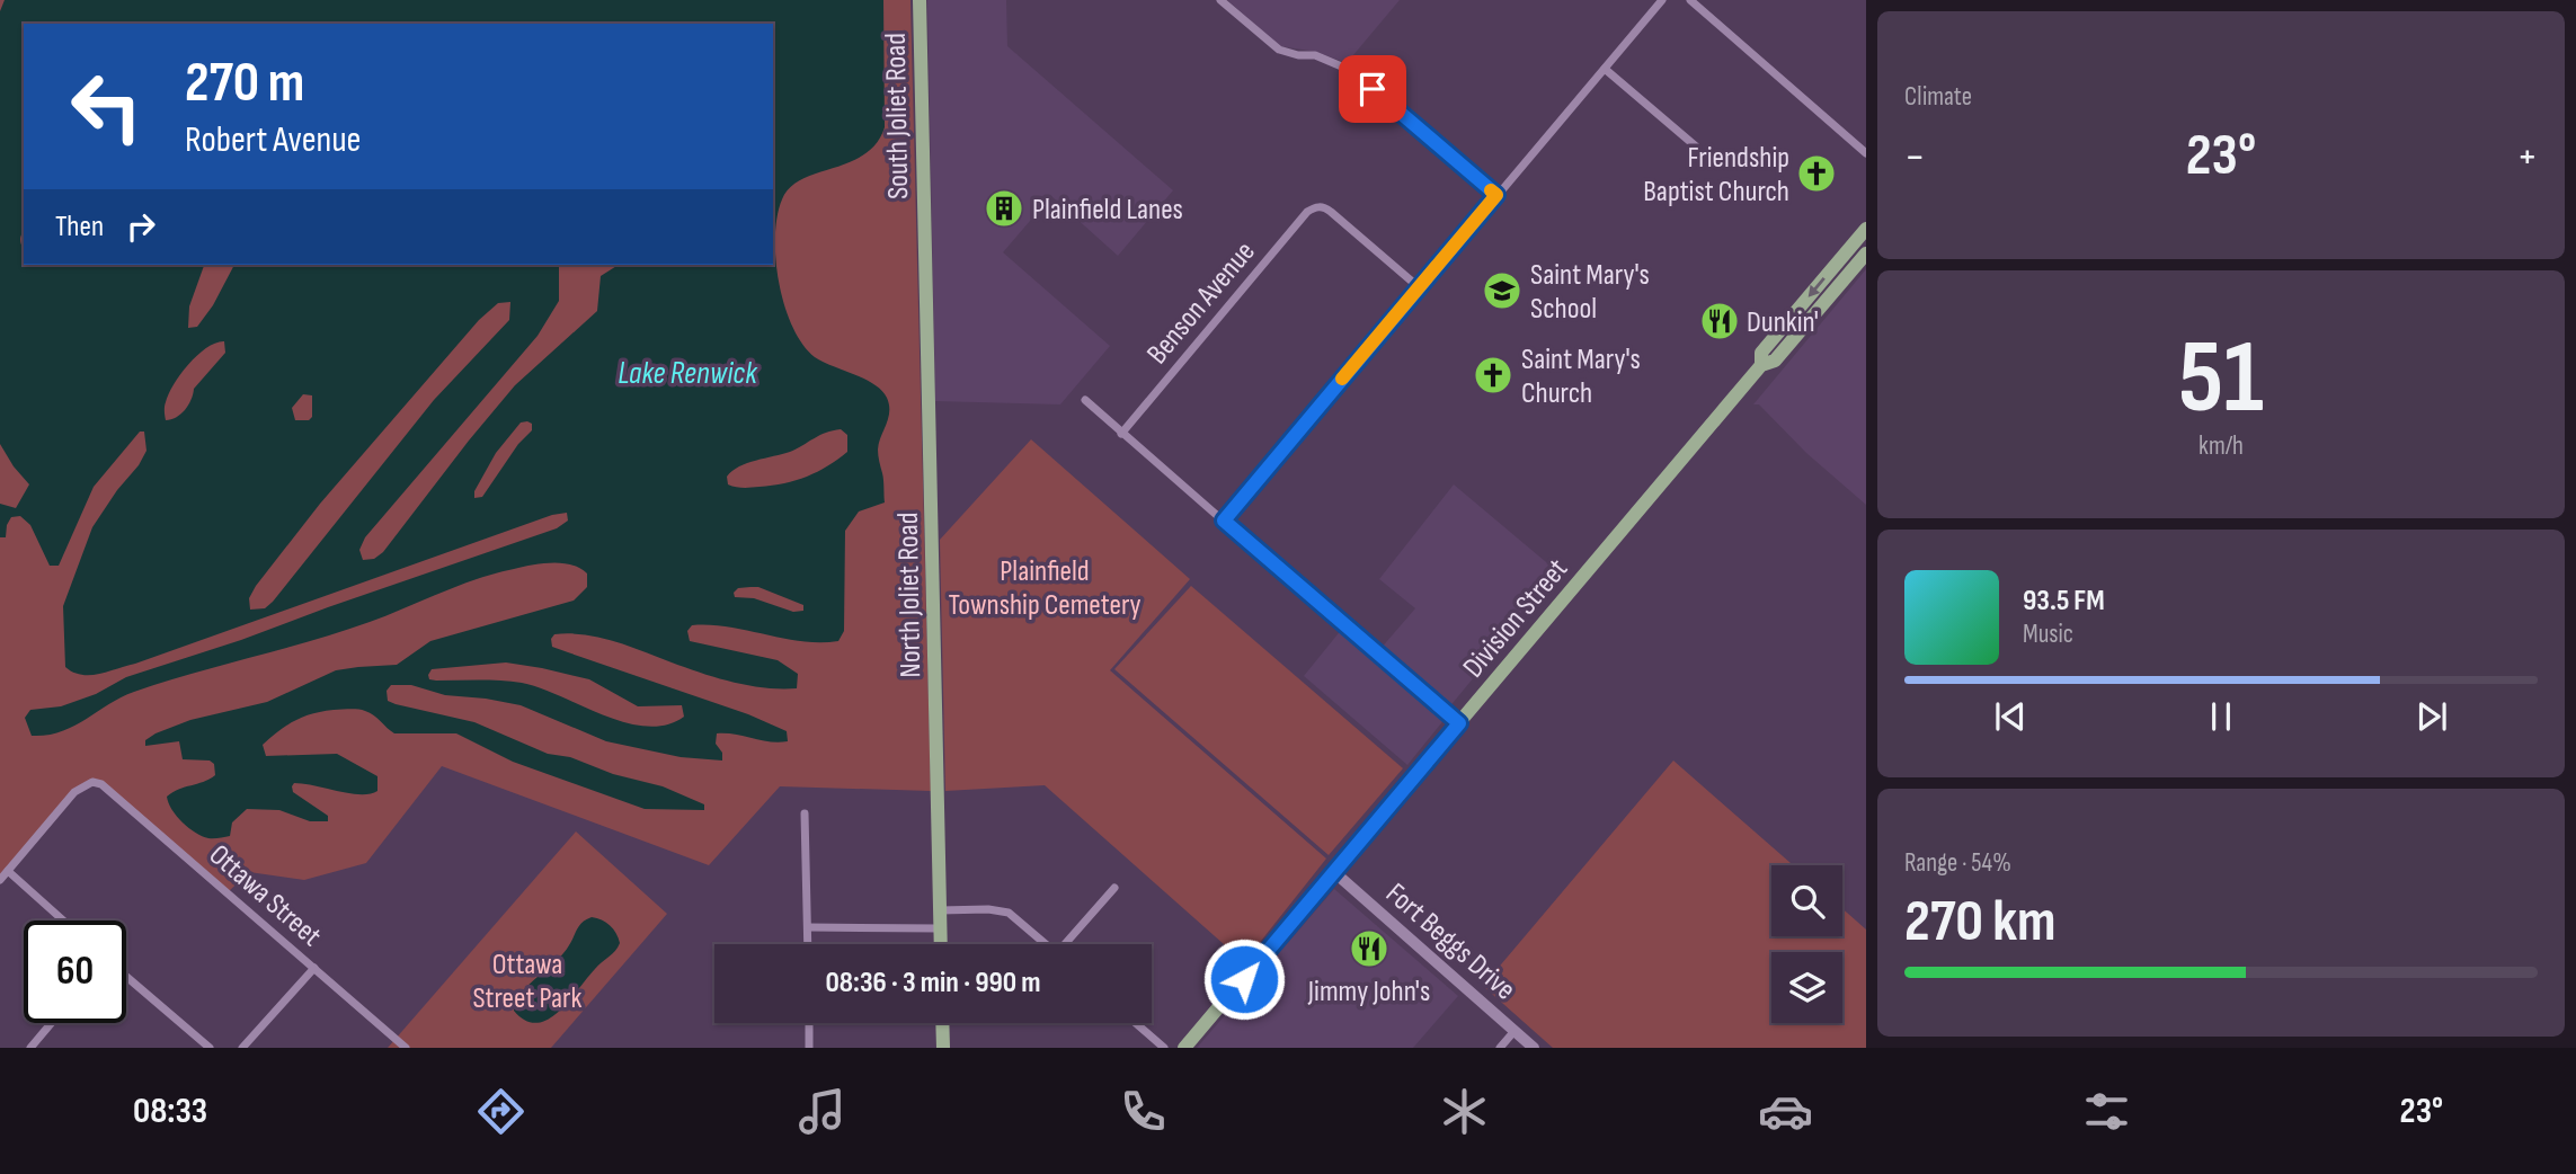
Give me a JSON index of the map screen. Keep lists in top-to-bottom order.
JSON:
{
  "streets": {
    "main road": ["South Joliet Road", "North Joliet Road", "Division Street"],
    "street": ["Benson Avenue", "Ottawa Street", "Fort Beggs Drive"]
  },
  "crossings": [
    ["South Joliet Road", "North Joliet Road"],
    ["Division Street", "Fort Beggs Drive"]
  ],
  "water": ["Lake Renwick"],
  "parks": ["Plainfield Township Cemetery", "Ottawa Street Park"],
  "places": {
    "church": ["Friendship Baptist Church", "Saint Mary's Church"],
    "building": ["Plainfield Lanes"],
    "school or university": ["Saint Mary's School"],
    "restaurant": ["Dunkin'", "Jimmy John's"]
  },
  "page": {
    "tile": [
      "Climate",
      ["51", "km/h"],
      ["Range · 54%", "270 km"]
    ],
    "turn": ["270 m", "Robert Avenue"],
    "heat": ["−", "23°", "+"],
    "then": "Then",
    "song": ["93.5 FM", "Music"],
    "limit": "60",
    "trip": "08:36 · 3 min · 990 m",
    "tabs": ["08:33", "23°"]
  }
}
